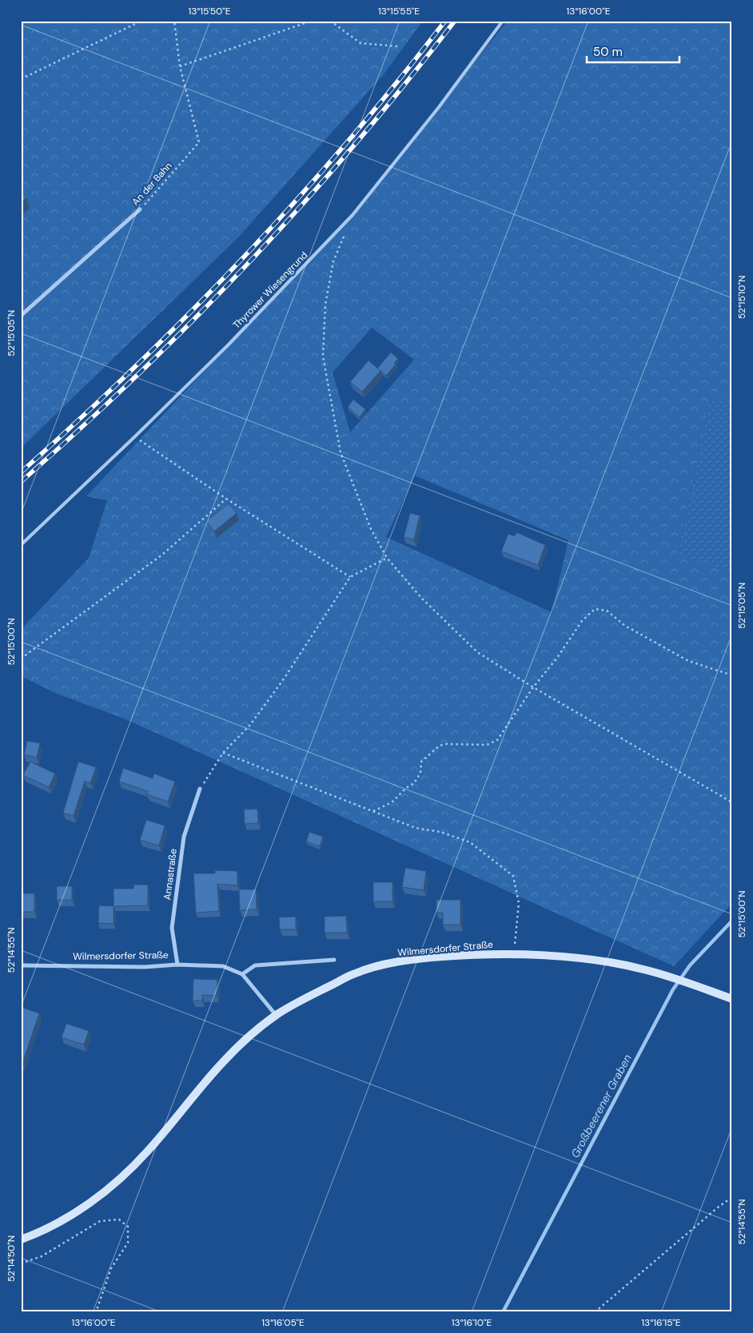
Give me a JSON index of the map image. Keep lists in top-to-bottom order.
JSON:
{
  "streets": {
    "main road": ["Wilmersdorfer Straße"],
    "street": ["An der Bahn", "Annastraße"],
    "lane": ["Thyrower Wiesengrund"]
  },
  "crossings": [
    ["Annastraße", "Wilmersdorfer Straße"]
  ],
  "water": ["Großbeerener Graben"],
  "scale_bar": "50 m",
  "coordinates": [
    "13°15'50\"E",
    "13°15'55\"E",
    "13°16'00\"E",
    "52°15'10\"N",
    "52°15'05\"N",
    "52°15'00\"N",
    "52°14'55\"N",
    "52°14'50\"N",
    "13°16'05\"E",
    "13°16'10\"E",
    "13°16'15\"E"
  ]
}
